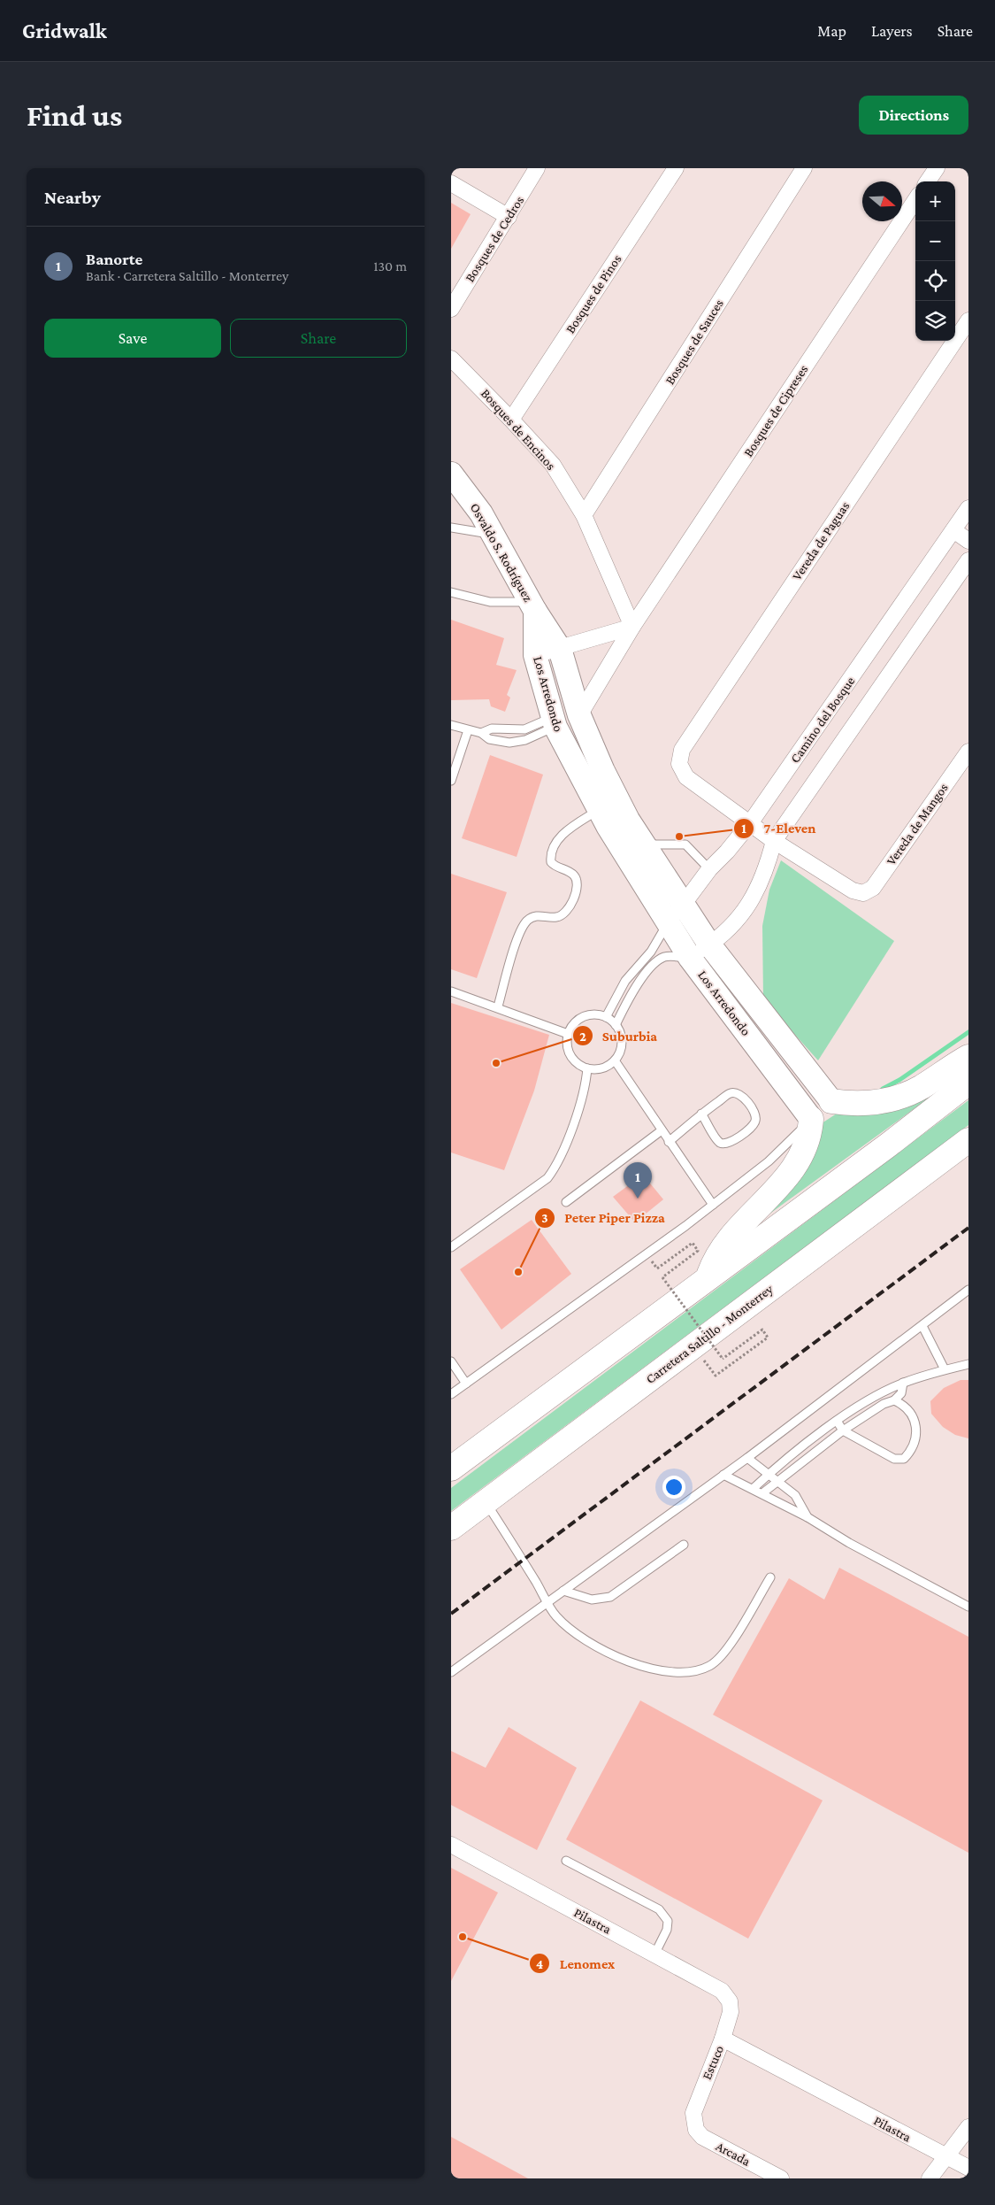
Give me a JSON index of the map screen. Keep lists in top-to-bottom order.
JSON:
{
  "streets": {
    "main road": ["Carretera Saltillo - Monterrey"],
    "street": [
      "Bosques de Cedros",
      "Bosques de Pinos",
      "Bosques de Sauces",
      "Bosques de Cipreses",
      "Bosques de Encinos",
      "Vereda de Paguas",
      "Osvaldo S. Rodríguez",
      "Los Arredondo",
      "Camino del Bosque",
      "Vereda de Mangos",
      "Pilastra",
      "Estuco",
      "Arcada"
    ]
  },
  "crossings": [
    ["Bosques de Pinos", "Bosques de Encinos"],
    ["Bosques de Sauces", "Bosques de Encinos"],
    ["Bosques de Cipreses", "Bosques de Encinos"],
    ["Bosques de Cipreses", "Los Arredondo"],
    ["Vereda de Paguas", "Camino del Bosque"],
    ["Osvaldo S. Rodríguez", "Los Arredondo"],
    ["Los Arredondo", "Camino del Bosque"],
    ["Pilastra", "Estuco"],
    ["Estuco", "Arcada"]
  ],
  "places": [
    "7-Eleven",
    "Suburbia",
    "Peter Piper Pizza",
    "Lenomex"
  ],
  "north": "right",
  "page": {
    "header": "Gridwalk",
    "nav": ["Map", "Layers", "Share"],
    "buttons": [
      "Directions",
      ["Save", "Share"]
    ],
    "title": "Find us",
    "heading": "Nearby",
    "map_buttons": ["+", "−"],
    "list": [
      {
        "mark": "1",
        "name": "Banorte",
        "note": "Bank · Carretera Saltillo - Monterrey",
        "value": "130 m"
      }
    ],
    "pins": "1"
  }
}
